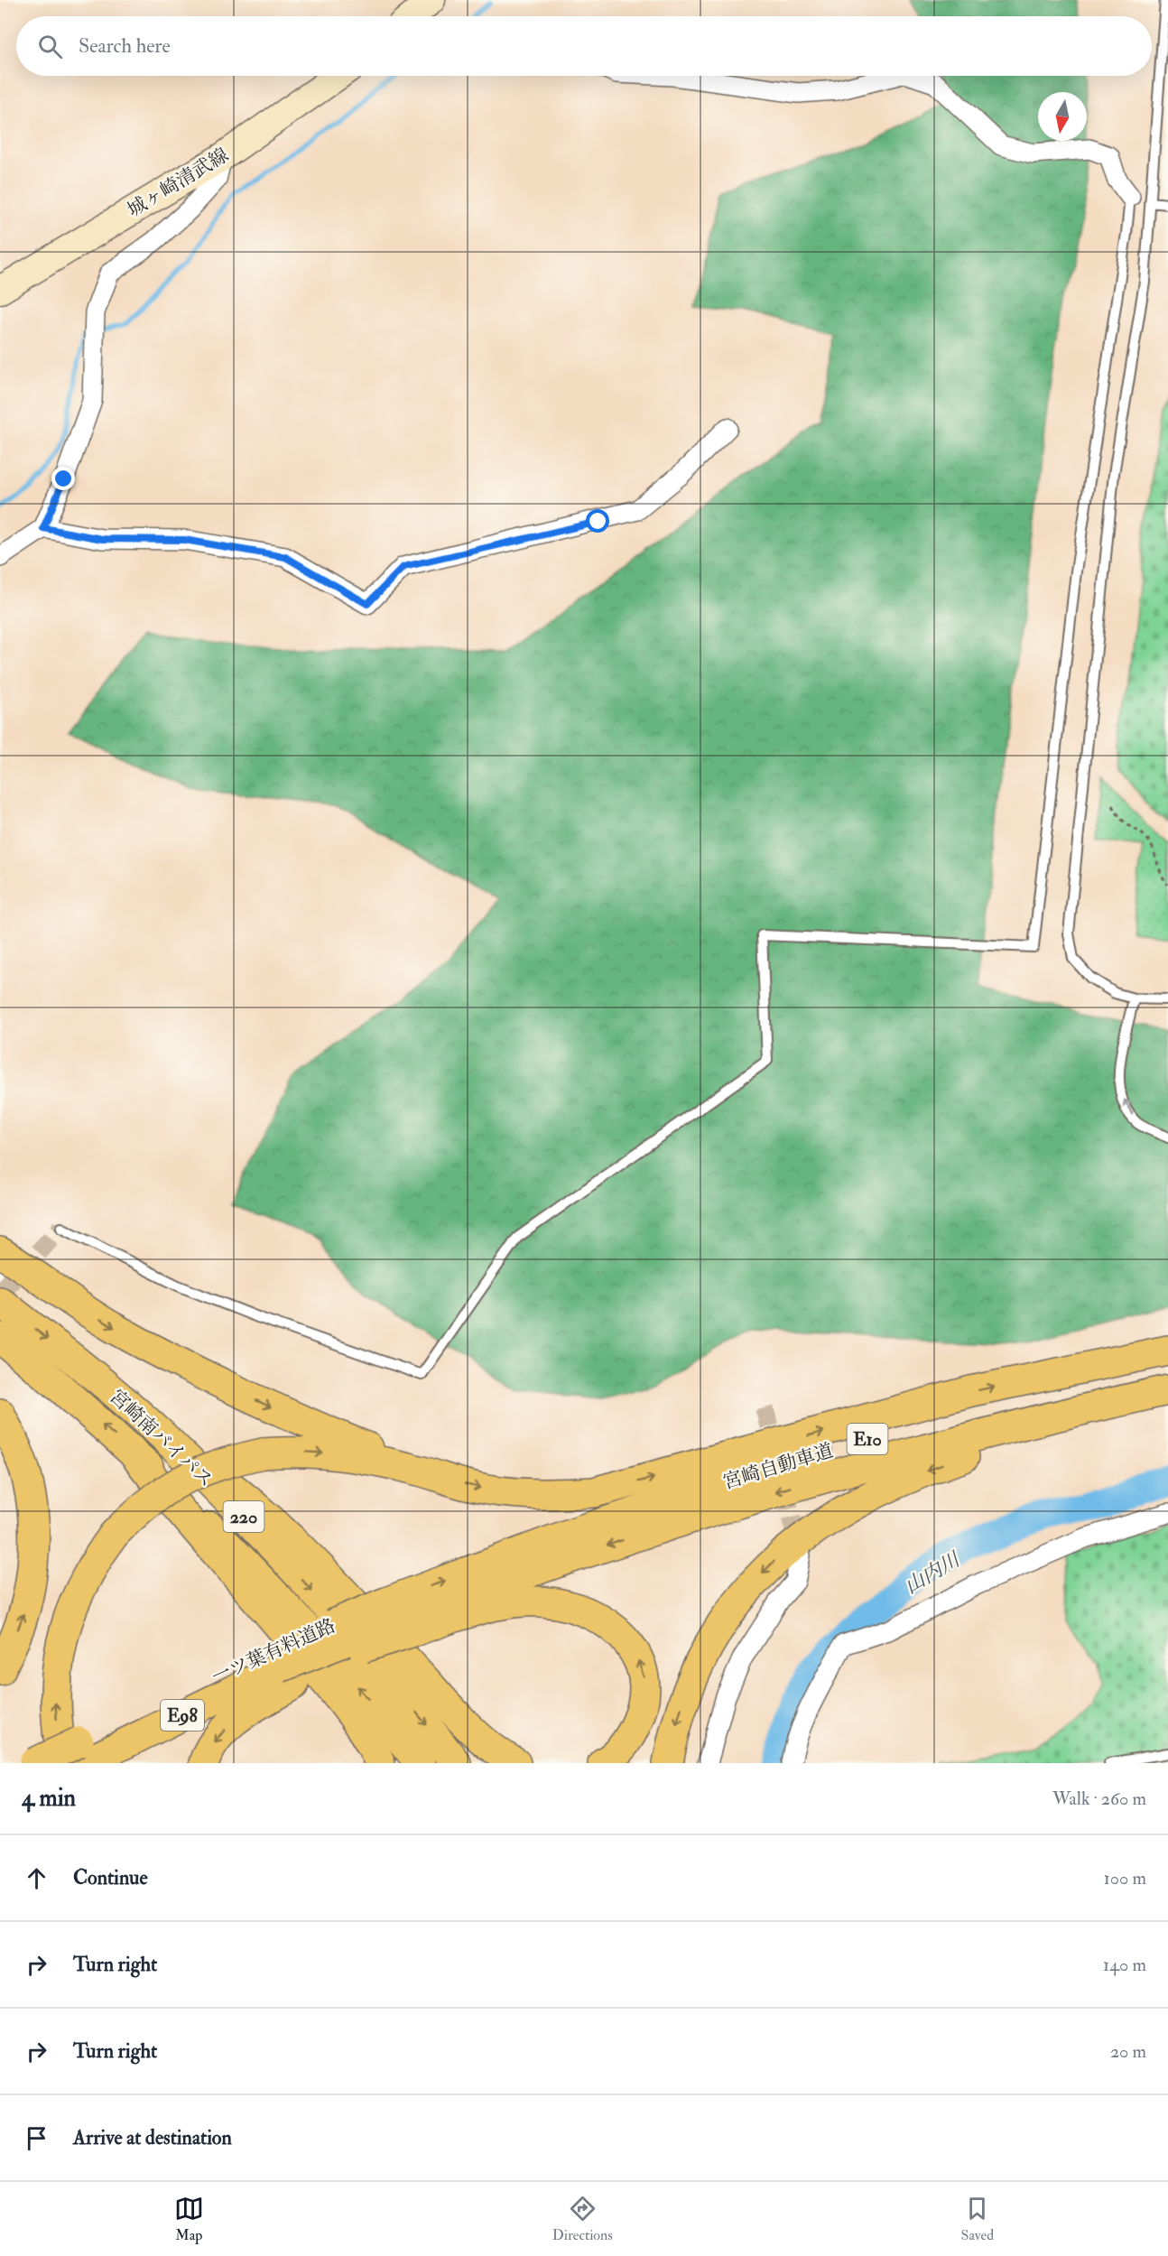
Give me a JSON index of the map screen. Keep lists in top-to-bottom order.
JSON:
{
  "streets": {
    "main road": [
      "城ヶ崎清武線",
      "宮崎南バイパス",
      "E10",
      "宮崎自動車道",
      "220",
      "一ツ葉有料道路",
      "E98"
    ]
  },
  "crossings": [
    ["宮崎自動車道", "E98"],
    ["一ツ葉有料道路", "E98"]
  ],
  "water": ["山内川"],
  "north": "bottom",
  "page": {
    "search": "Search here",
    "heading": ["4 min", "Walk · 260 m"],
    "list": [
      ["Continue", "100 m"],
      ["Turn right", "140 m"],
      ["Turn right", "20 m"],
      "Arrive at destination"
    ],
    "nav": ["Map", "Directions", "Saved"]
  }
}
